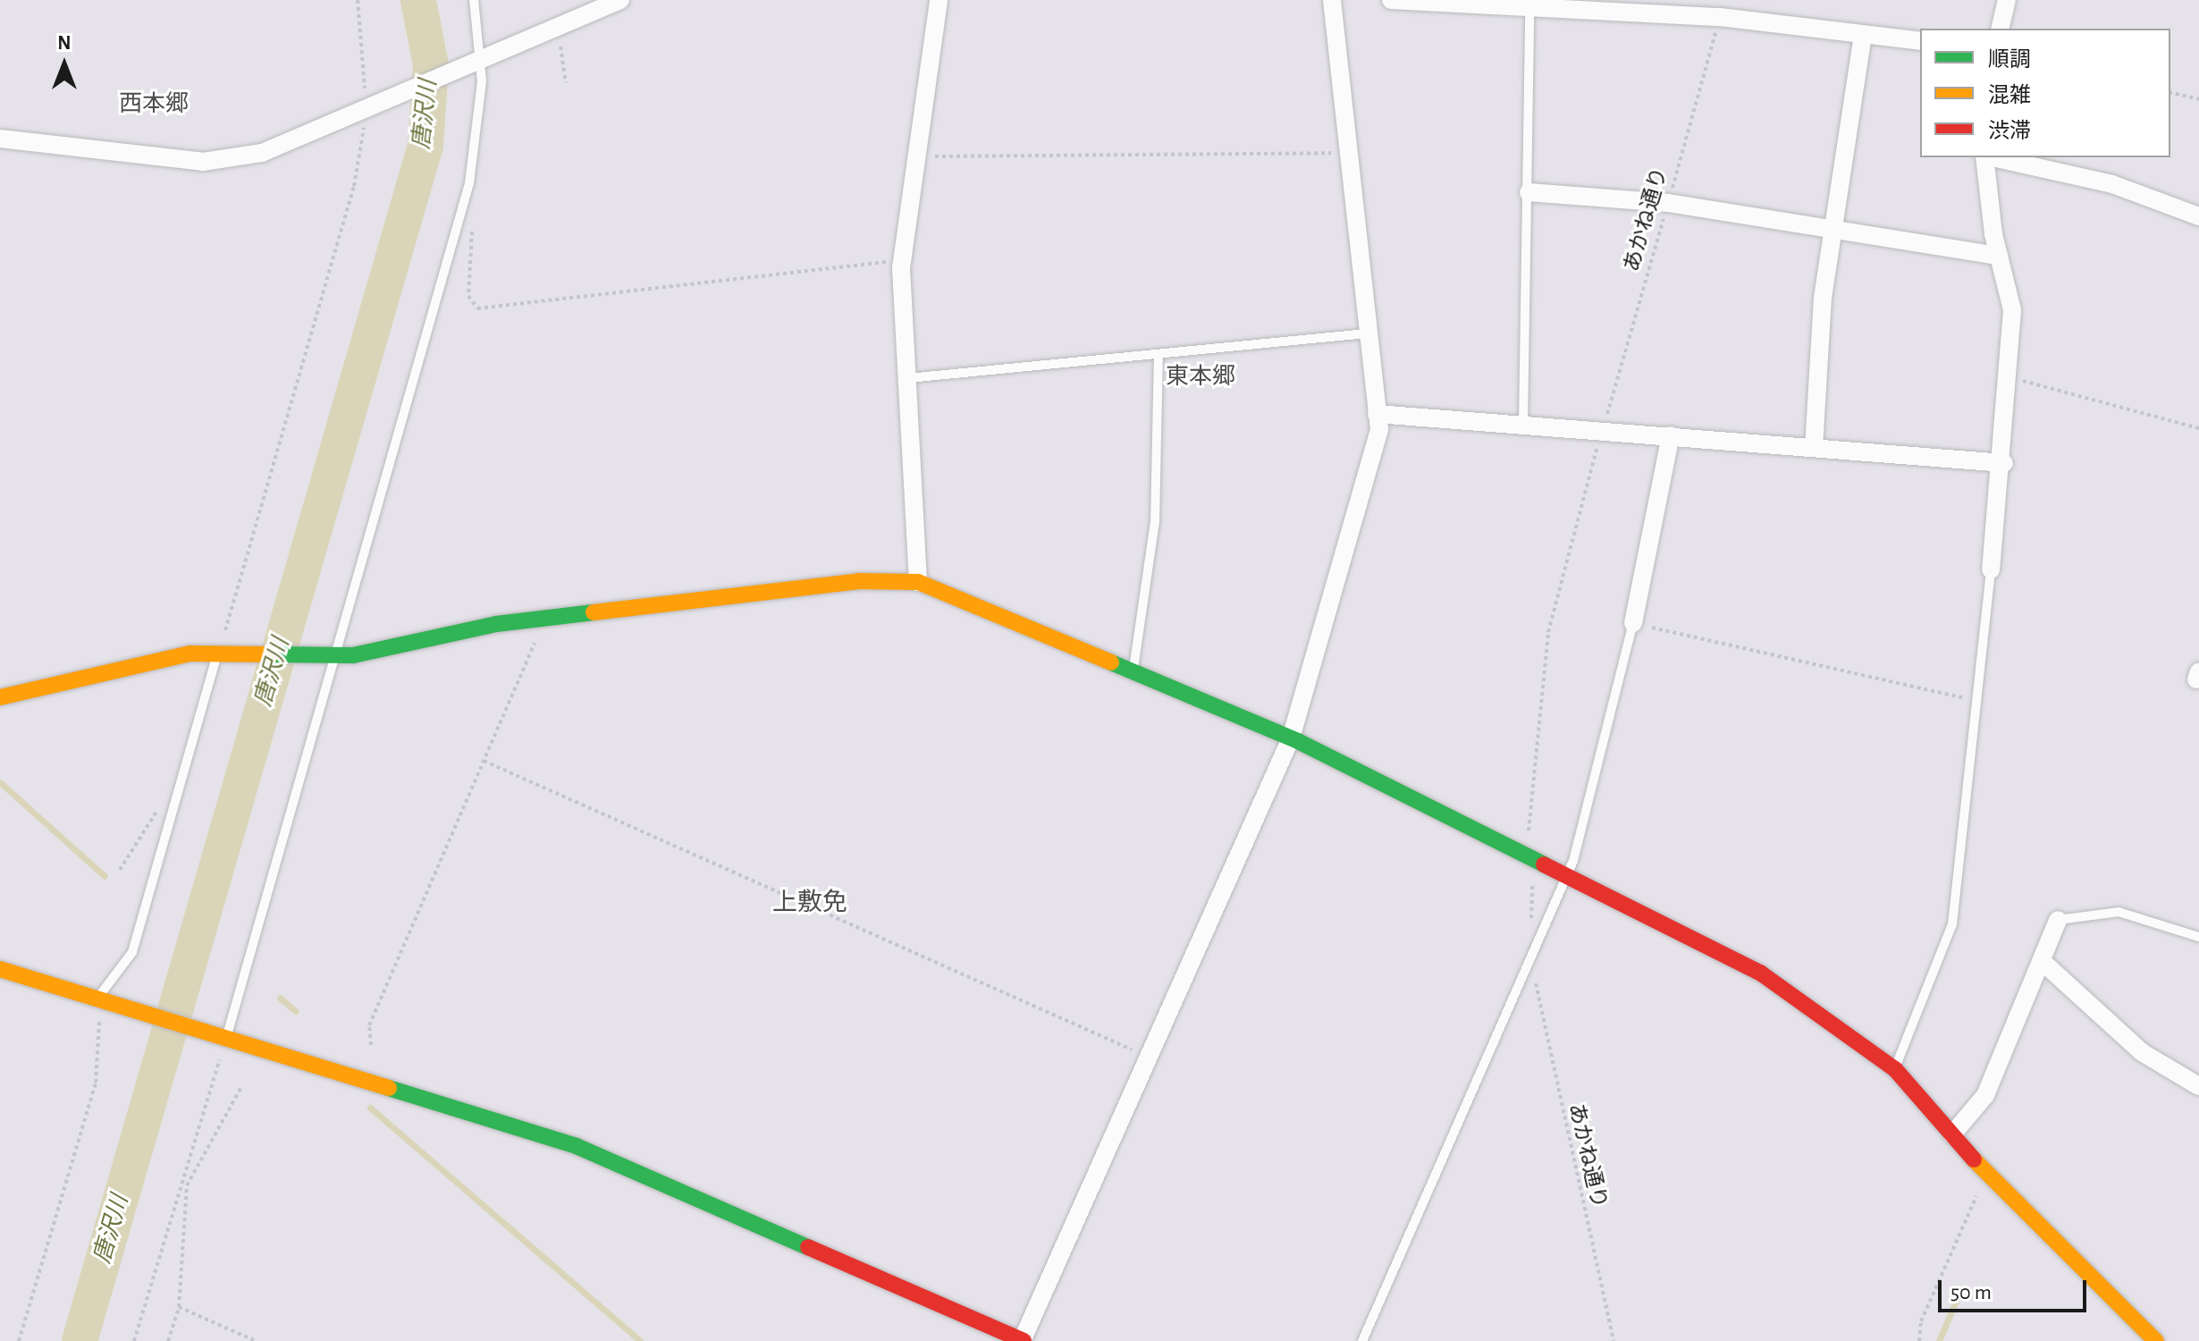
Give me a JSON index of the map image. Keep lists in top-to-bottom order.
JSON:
{
  "streets": {
    "path": ["あかね通り"]
  },
  "districts": ["西本郷", "東本郷", "上敷免"],
  "water": ["唐沢川"],
  "legend": ["順調", "混雑", "渋滞"],
  "scale_bar": "50 m",
  "north": "top"
}
